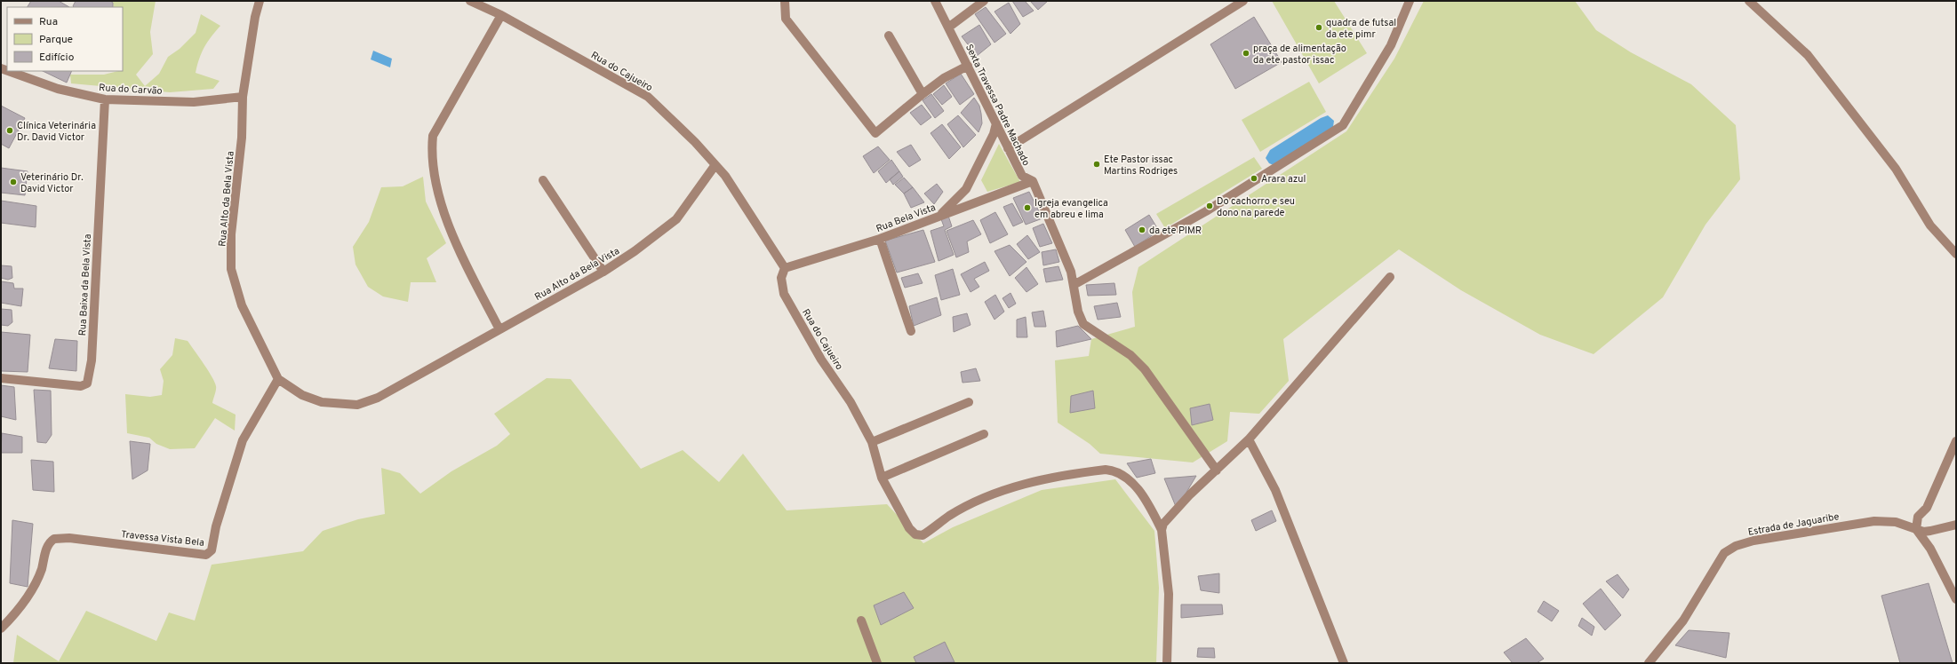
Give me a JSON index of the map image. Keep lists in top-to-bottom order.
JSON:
{
  "streets": {
    "street": [
      "Rua do Cajueiro",
      "Rua do Carvão",
      "Sexta Travessa Padre Machado",
      "Rua Alto da Bela Vista",
      "Rua Bela Vista",
      "Rua Baixa da Bela Vista",
      "Estrada de Jaguaribe",
      "Travessa Vista Bela"
    ]
  },
  "crossings": [
    ["Rua do Cajueiro", "Rua Alto da Bela Vista"],
    ["Rua do Cajueiro", "Rua Bela Vista"],
    ["Rua do Carvão", "Rua Alto da Bela Vista"],
    ["Rua do Carvão", "Rua Baixa da Bela Vista"],
    ["Sexta Travessa Padre Machado", "Rua Bela Vista"],
    ["Rua Alto da Bela Vista", "Travessa Vista Bela"]
  ],
  "places": [
    "quadra de futsal da ete pimr",
    "praça de alimentação da ete pastor issac",
    "Clínica Veterinária Dr. David Victor",
    "Ete Pastor issac Martins Rodriges",
    "Arara azul",
    "Veterinário Dr. David Victor",
    "Do cachorro e seu dono na parede",
    "Igreja evangelica em abreu e lima",
    "da ete PIMR"
  ],
  "legend": ["Rua", "Parque", "Edifício"]
}
